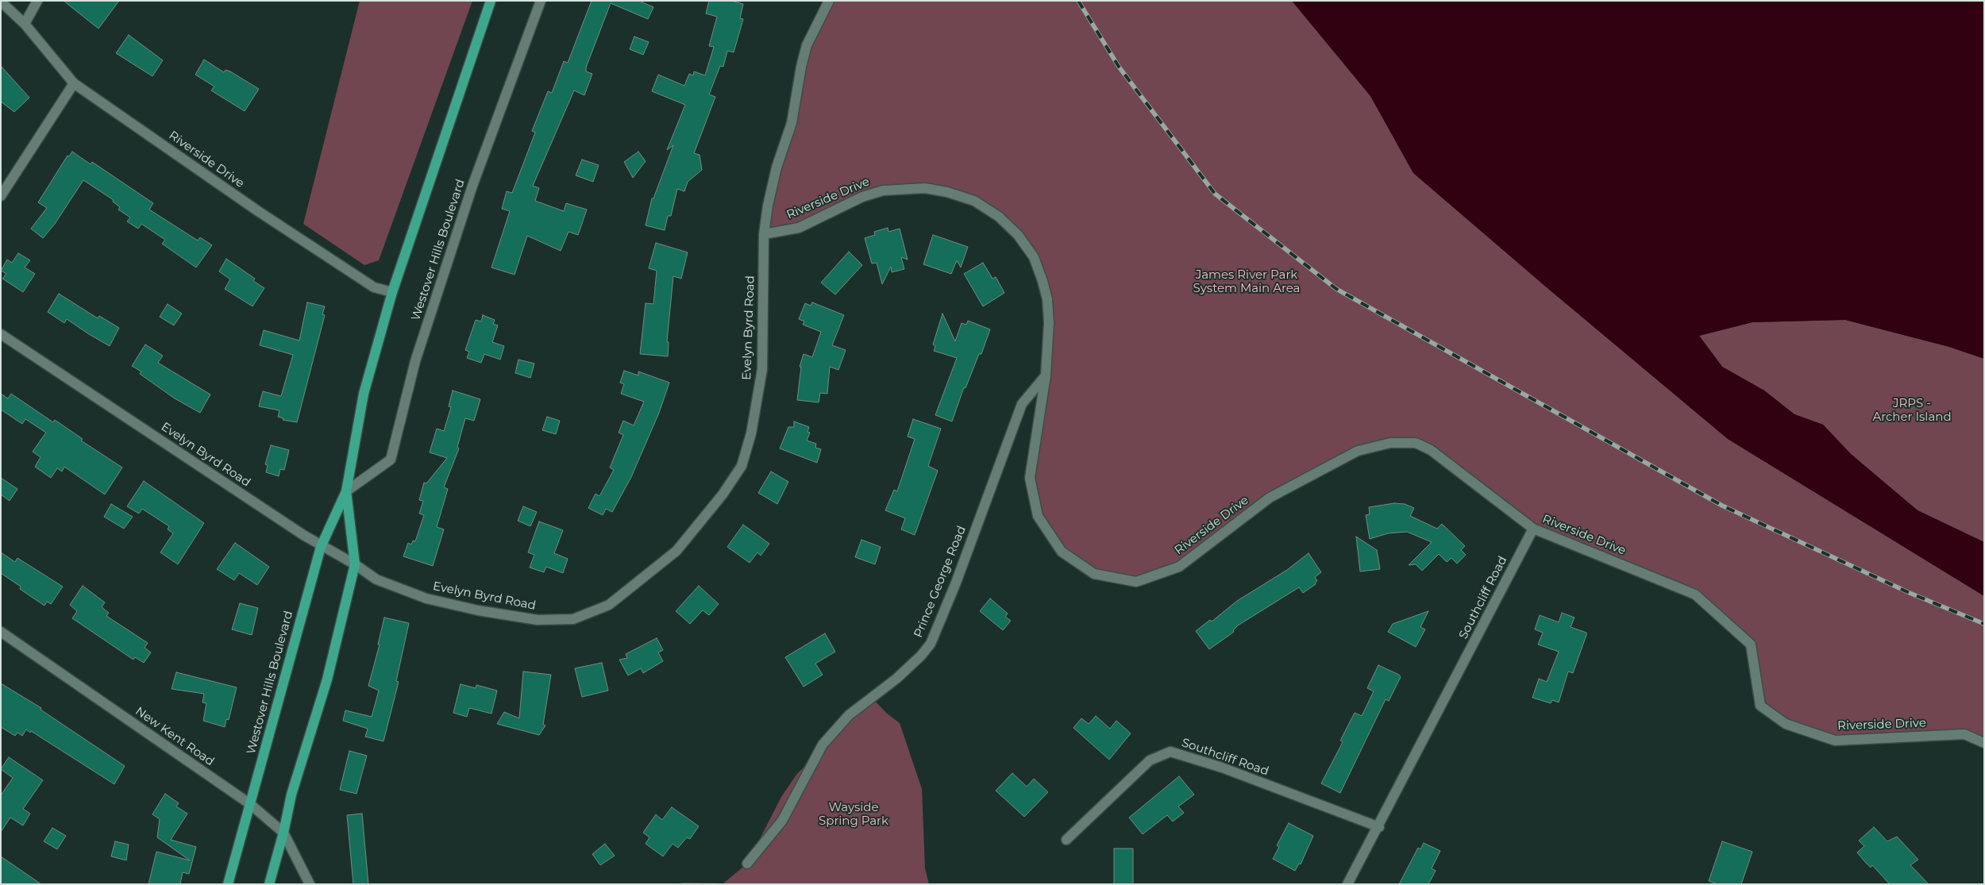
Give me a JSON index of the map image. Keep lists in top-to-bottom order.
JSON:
{
  "streets": {
    "main road": ["Westover Hills Boulevard"],
    "street": [
      "Riverside Drive",
      "Evelyn Byrd Road",
      "Prince George Road",
      "Southcliff Road",
      "New Kent Road"
    ]
  },
  "crossings": [
    ["Riverside Drive", "Westover Hills Boulevard"],
    ["Riverside Drive", "Evelyn Byrd Road"],
    ["Riverside Drive", "Prince George Road"],
    ["Riverside Drive", "Southcliff Road"],
    ["Westover Hills Boulevard", "Evelyn Byrd Road"],
    ["Westover Hills Boulevard", "New Kent Road"]
  ],
  "parks": ["James River Park System Main Area", "JRPS - Archer Island", "Wayside Spring Park"]
}
